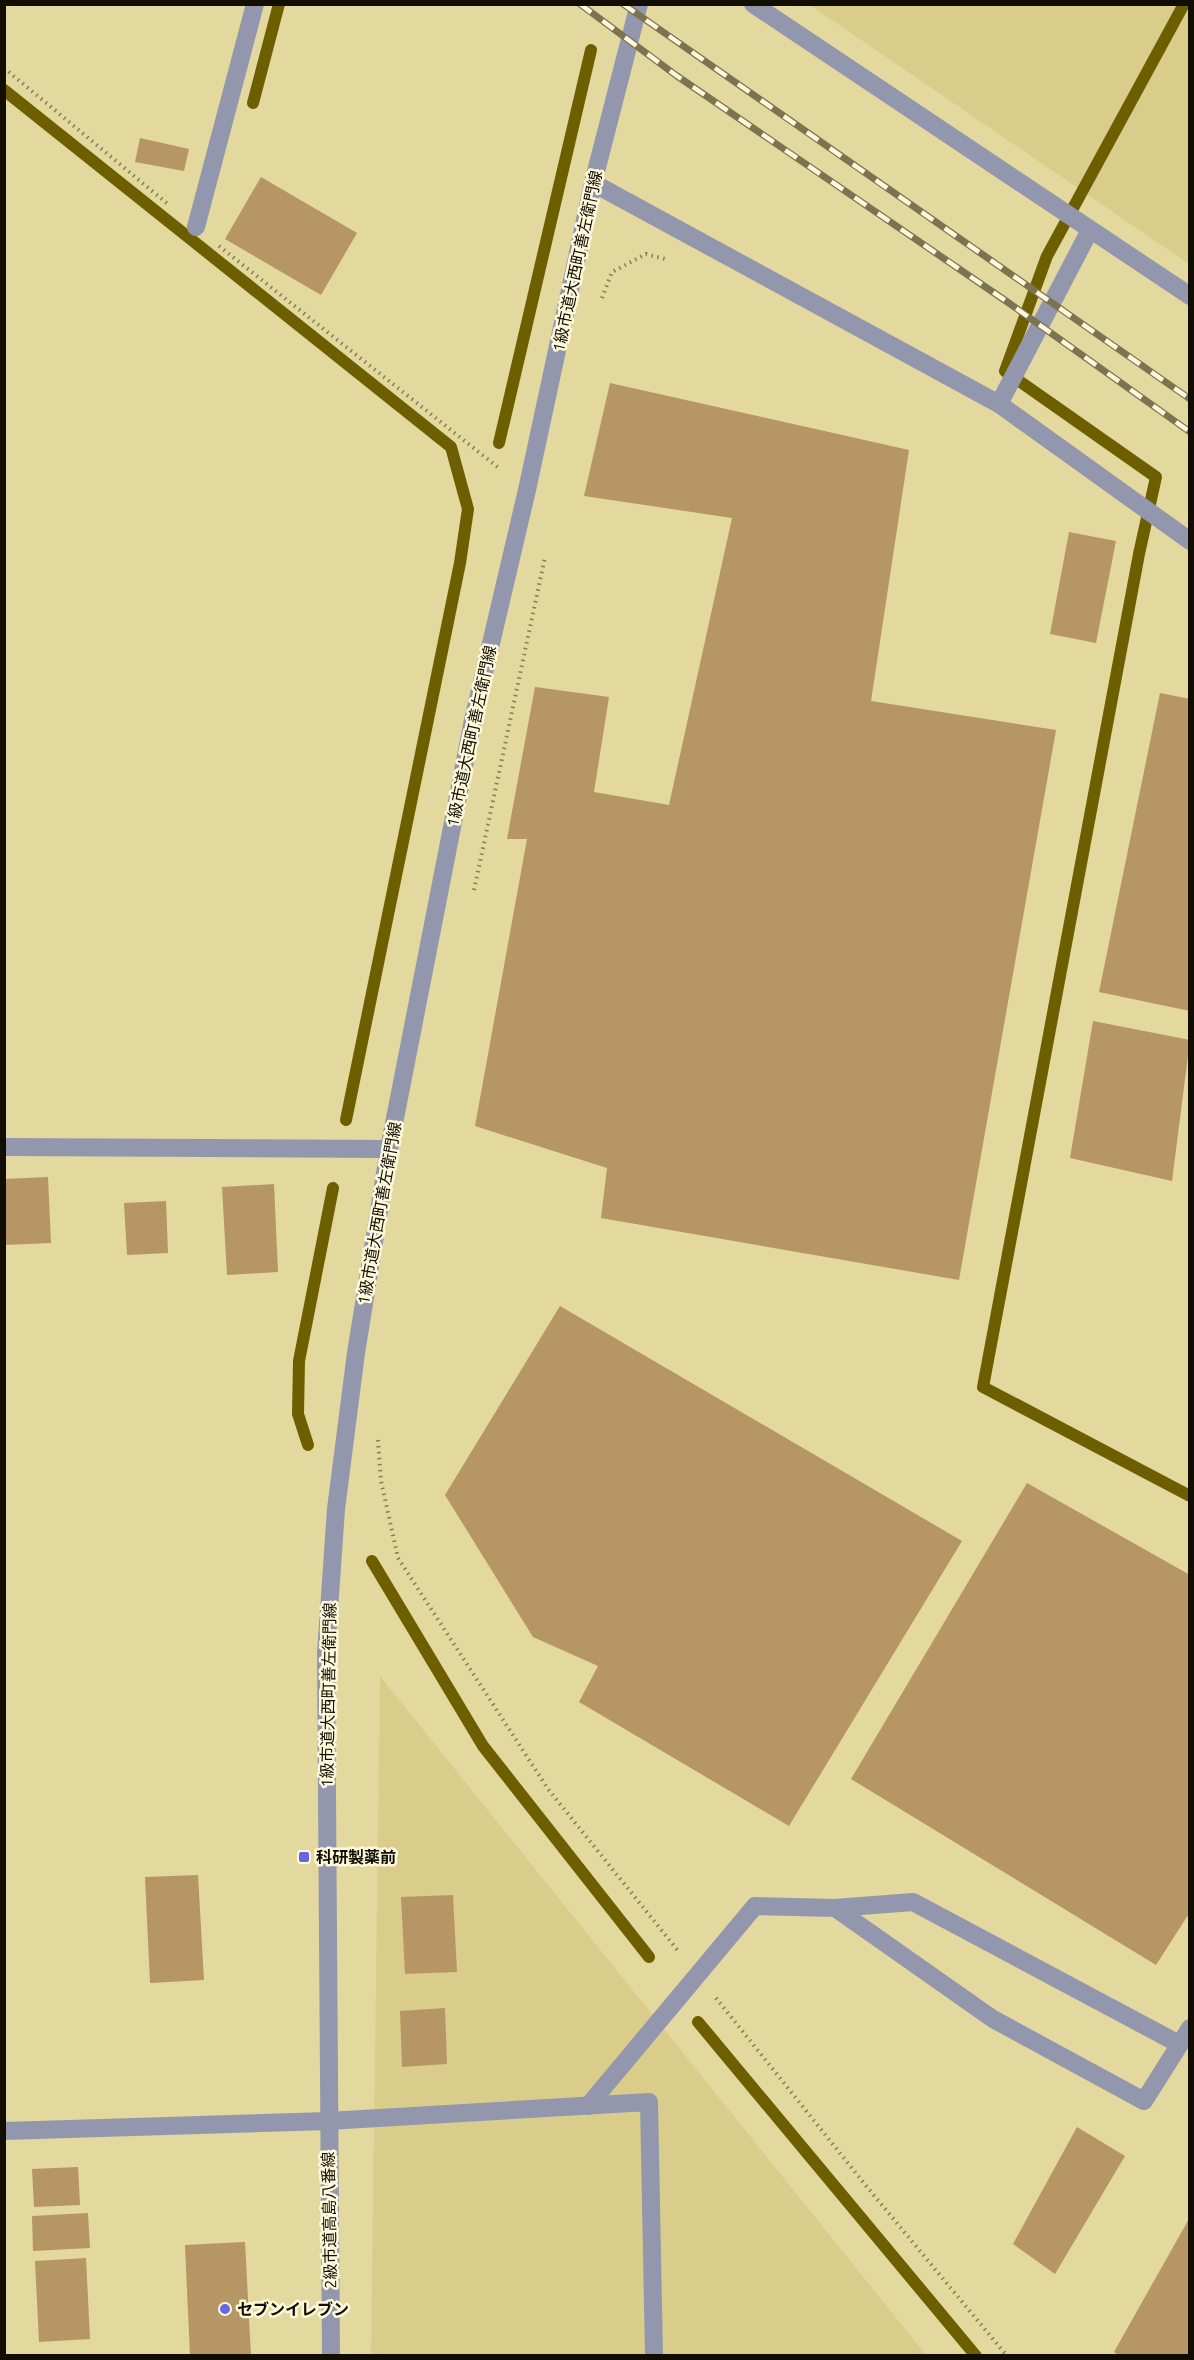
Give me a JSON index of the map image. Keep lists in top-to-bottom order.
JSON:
{
  "streets": {
    "street": ["1級市道大西町善左衛門線", "2級市道高島八番線"]
  },
  "crossings": [
    ["1級市道大西町善左衛門線", "2級市道高島八番線"]
  ],
  "places": {
    "transit": ["科研製薬前"],
    "other": ["セブンイレブン"]
  }
}
